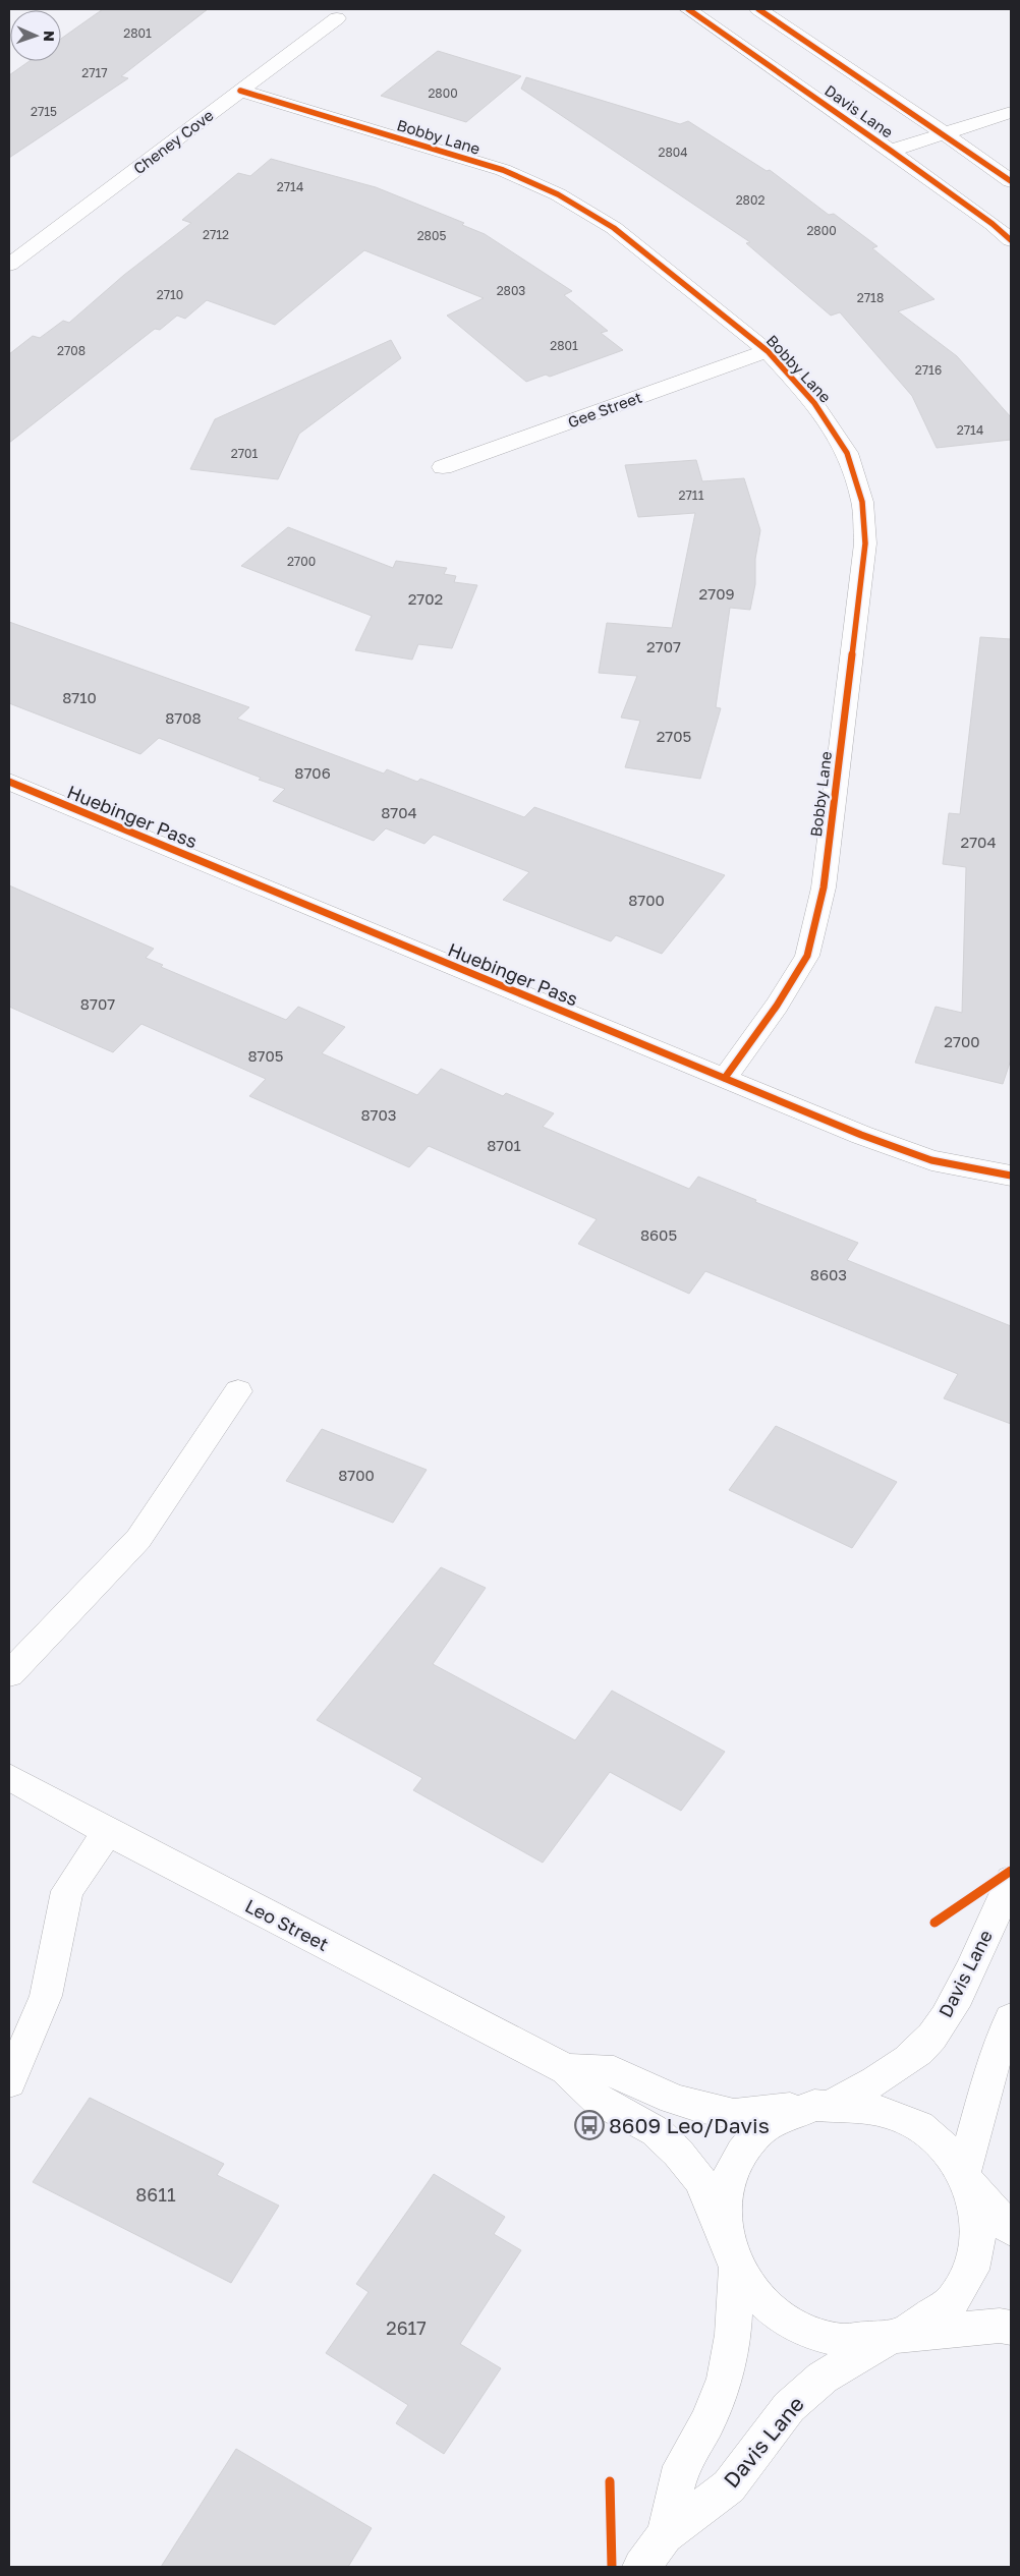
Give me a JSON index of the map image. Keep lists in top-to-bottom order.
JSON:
{
  "streets": {
    "street": [
      "Davis Lane",
      "Bobby Lane",
      "Cheney Cove",
      "Gee Street",
      "Huebinger Pass",
      "Leo Street"
    ]
  },
  "crossings": [
    ["Davis Lane", "Leo Street"],
    ["Bobby Lane", "Cheney Cove"],
    ["Bobby Lane", "Gee Street"],
    ["Bobby Lane", "Huebinger Pass"]
  ],
  "places": {
    "bus stop": ["8609 Leo/Davis"]
  },
  "house_numbers": [
    "2801",
    "2717",
    "2800",
    "2715",
    "2804",
    "2714",
    "2802",
    "2800",
    "2712",
    "2805",
    "2803",
    "2710",
    "2718",
    "2801",
    "2708",
    "2716",
    "2714",
    "2701",
    "2711",
    "2700",
    "2709",
    "2702",
    "2707",
    "8710",
    "8708",
    "2705",
    "8706",
    "8704",
    "2704",
    "8700",
    "8707",
    "2700",
    "8705",
    "8703",
    "8701",
    "8605",
    "8603",
    "8700",
    "8611",
    "2617"
  ],
  "north": "right"
}
